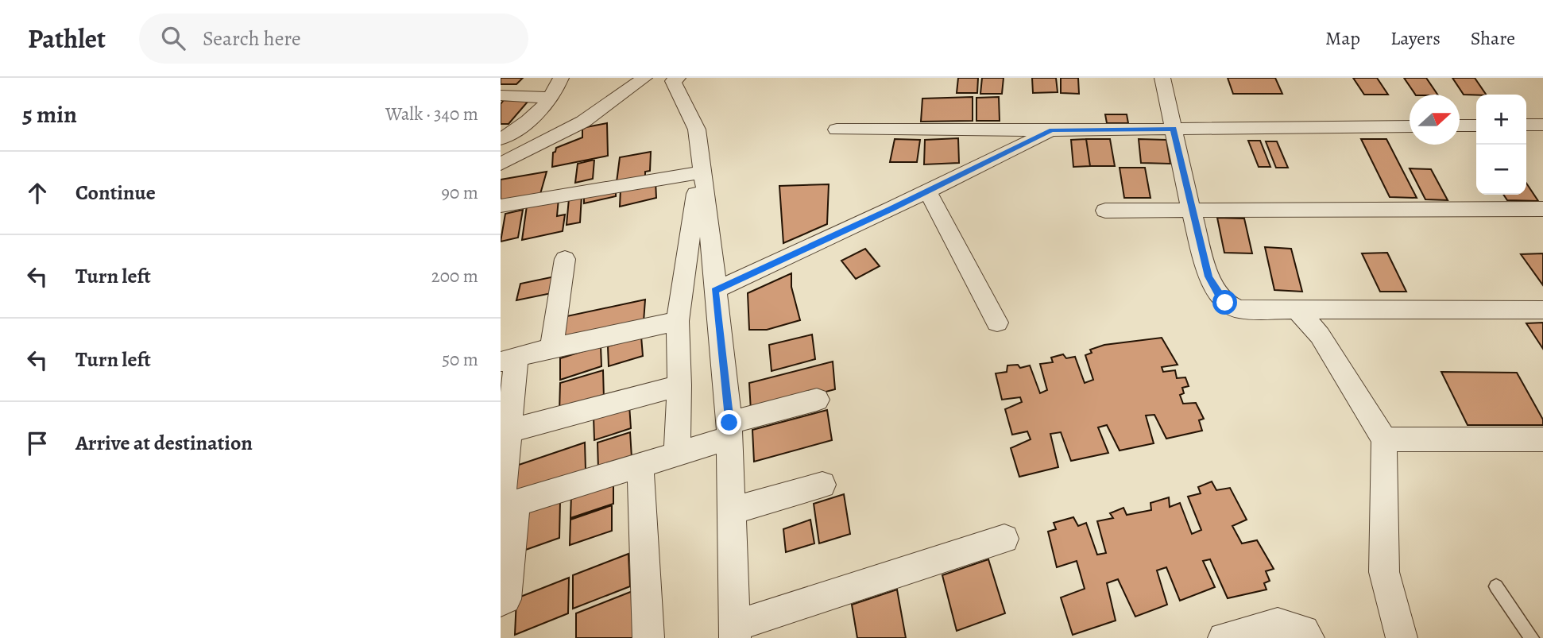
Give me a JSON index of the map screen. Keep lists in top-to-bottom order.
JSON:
{
  "north": "right",
  "page": {
    "header": "Pathlet",
    "search": "Search here",
    "nav": ["Map", "Layers", "Share"],
    "heading": ["5 min", "Walk · 340 m"],
    "map_buttons": ["+", "−"],
    "list": [
      ["Continue", "90 m"],
      ["Turn left", "200 m"],
      ["Turn left", "50 m"],
      "Arrive at destination"
    ]
  }
}
